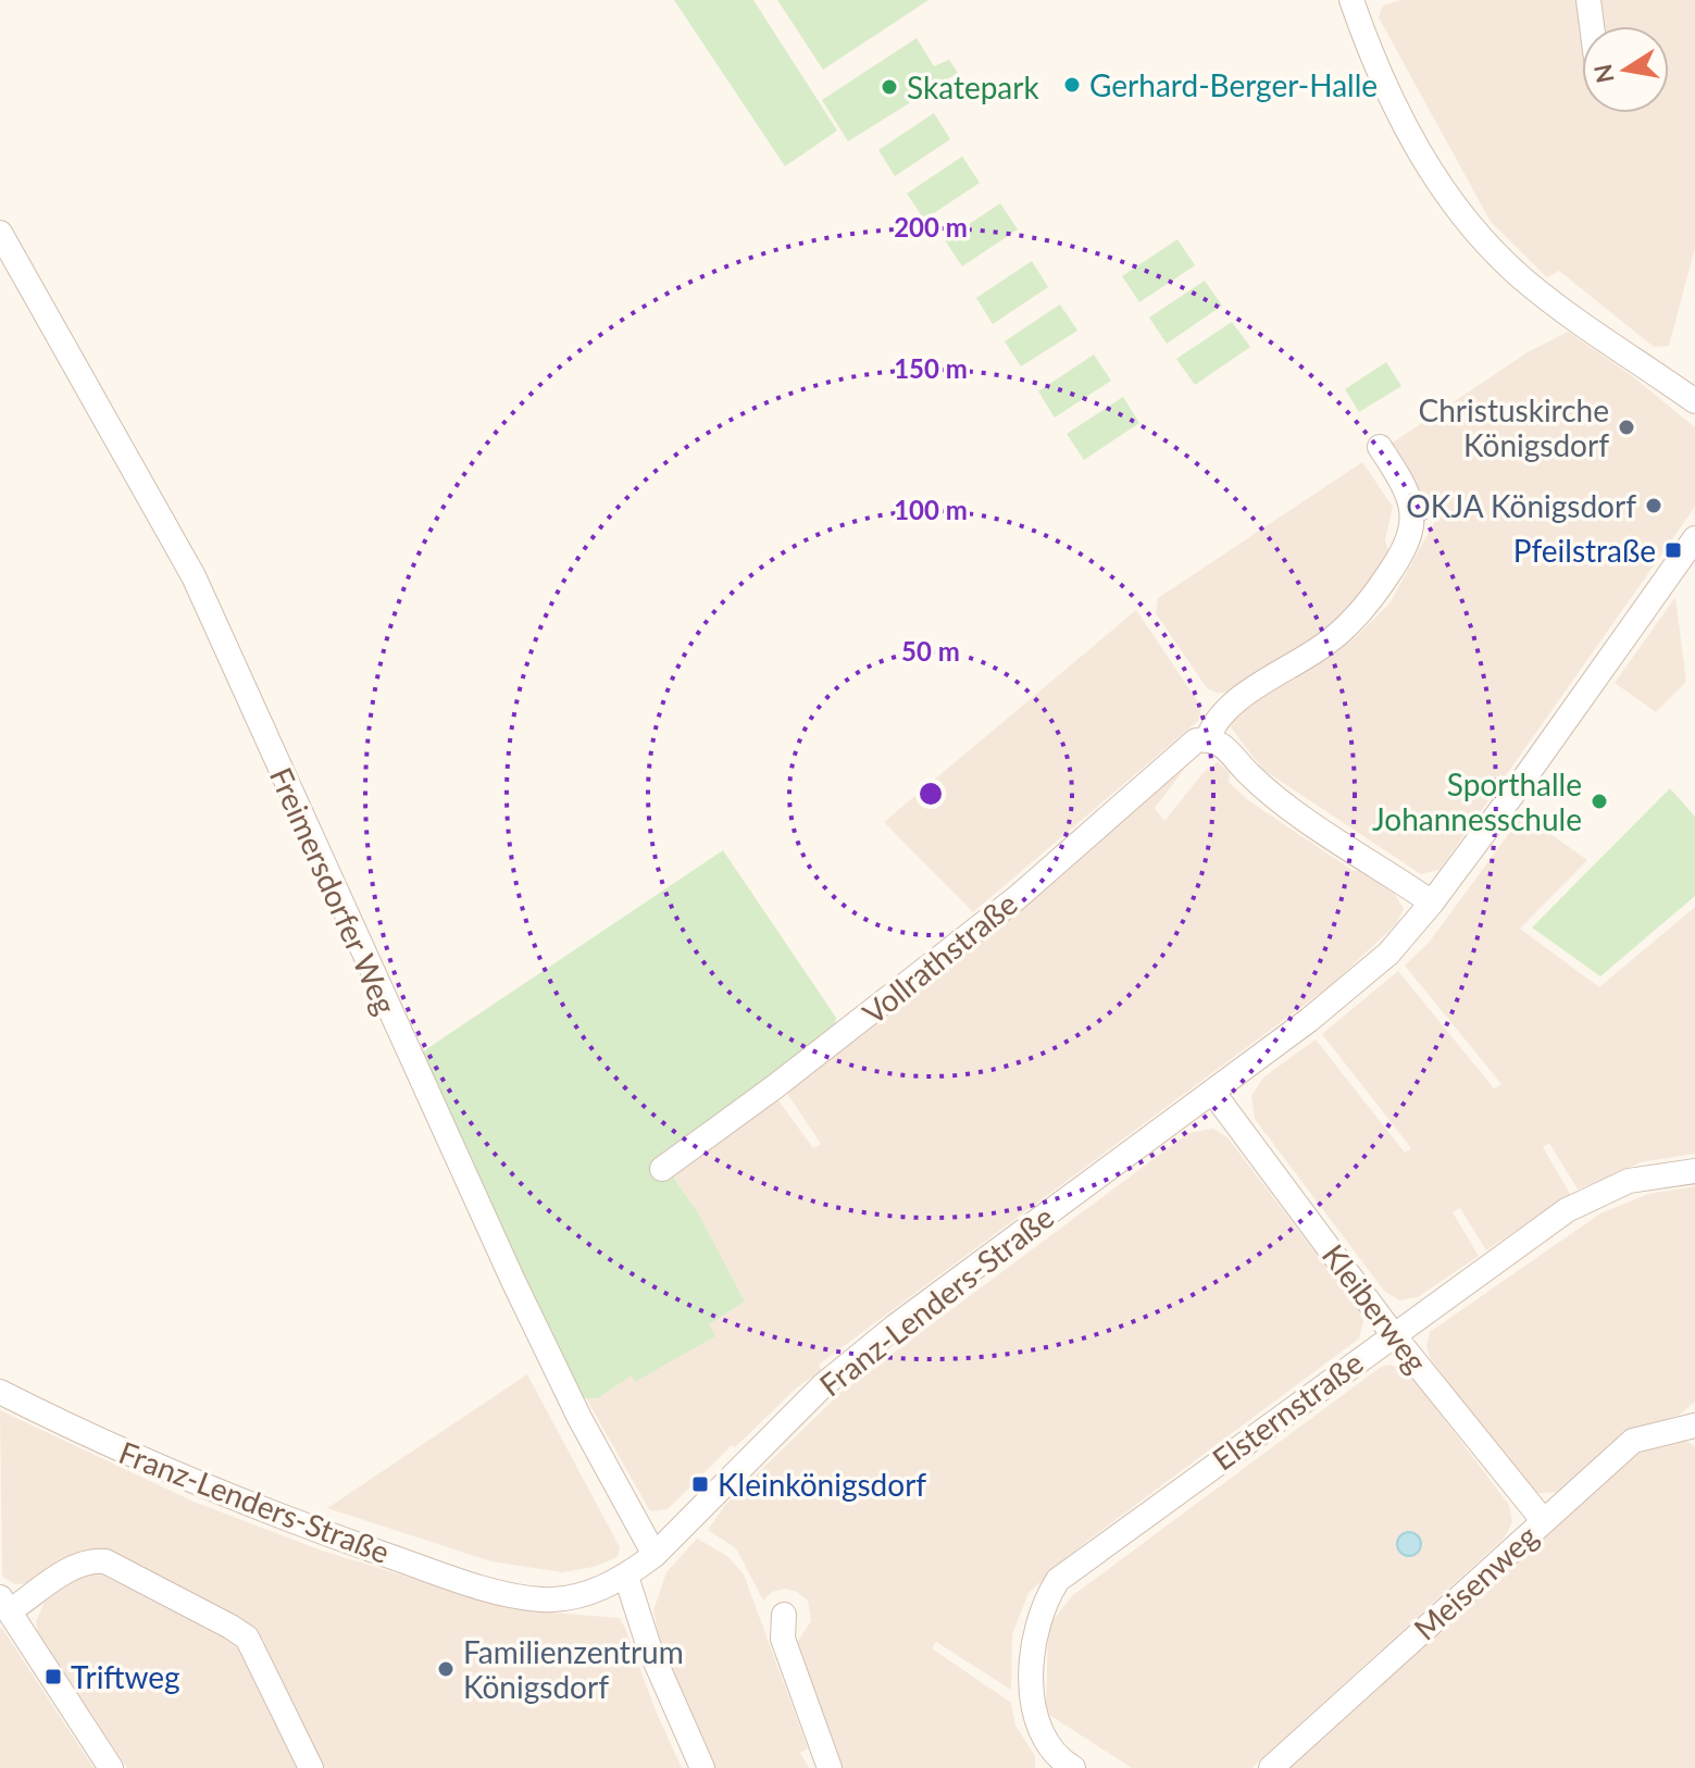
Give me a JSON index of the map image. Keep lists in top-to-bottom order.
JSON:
{
  "streets": {
    "street": [
      "Freimersdorfer Weg",
      "Vollrathstraße",
      "Franz-Lenders-Straße",
      "Kleiberweg",
      "Elsternstraße",
      "Meisenweg"
    ]
  },
  "crossings": [
    ["Freimersdorfer Weg", "Franz-Lenders-Straße"],
    ["Franz-Lenders-Straße", "Kleiberweg"],
    ["Kleiberweg", "Elsternstraße"],
    ["Kleiberweg", "Meisenweg"]
  ],
  "places": {
    "other": [
      "Gerhard-Berger-Halle",
      "Skatepark",
      "Christuskirche Königsdorf",
      "OKJA Königsdorf",
      "Sporthalle Johannesschule",
      "Familienzentrum Königsdorf"
    ],
    "transit": ["Pfeilstraße", "Kleinkönigsdorf", "Triftweg"]
  },
  "north": "left",
  "rings": [
    "200 m",
    "150 m",
    "100 m",
    "50 m"
  ]
}
